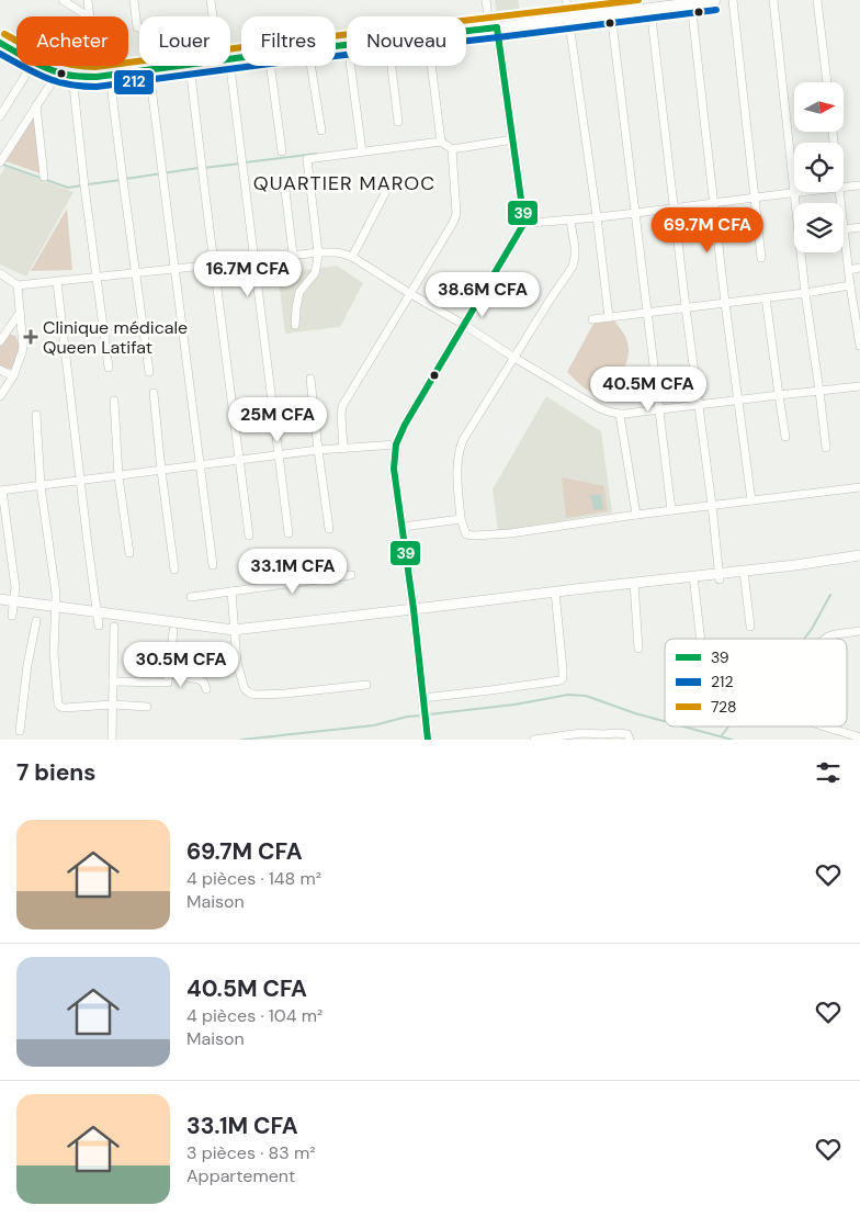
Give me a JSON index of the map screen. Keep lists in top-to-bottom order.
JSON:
{
  "districts": ["QUARTIER MAROC"],
  "places": {
    "health": ["Clinique médicale Queen Latifat"]
  },
  "lines": ["transit line 728", "transit line 212", "transit line 39"],
  "legend": ["39", "212", "728"],
  "north": "right",
  "page": {
    "chip": [
      "Acheter",
      "Louer",
      "Filtres",
      "Nouveau"
    ],
    "price": [
      "69.7M CFA",
      "16.7M CFA",
      "38.6M CFA",
      "40.5M CFA",
      "25M CFA",
      "33.1M CFA",
      "30.5M CFA"
    ],
    "heading": "7 biens",
    "list": [
      {
        "name": "69.7M CFA",
        "note": "4 pièces · 148 m² · Maison"
      },
      {
        "name": "40.5M CFA",
        "note": "4 pièces · 104 m² · Maison"
      },
      {
        "name": "33.1M CFA",
        "note": "3 pièces · 83 m² · Appartement"
      }
    ]
  }
}
